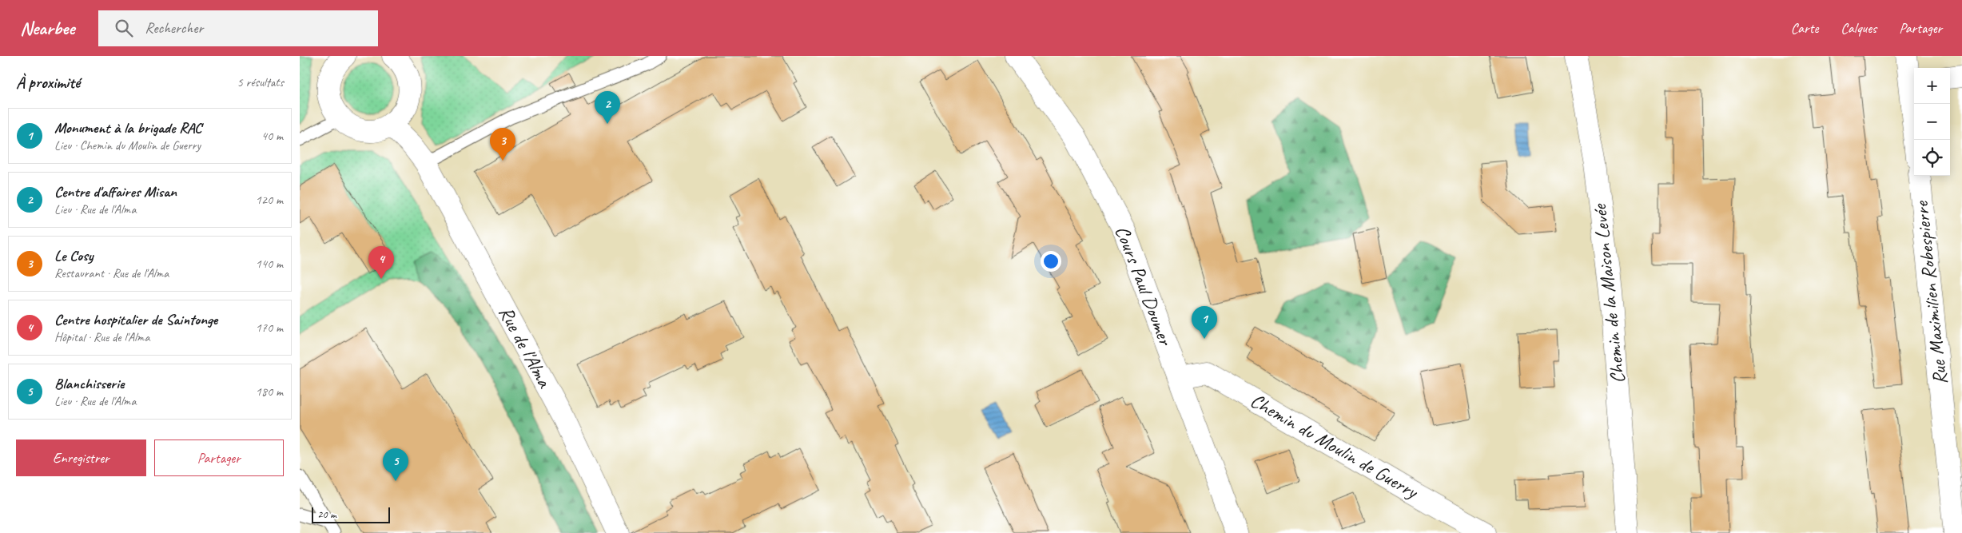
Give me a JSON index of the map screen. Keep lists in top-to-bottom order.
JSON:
{
  "streets": {
    "street": [
      "Cours Paul Doumer",
      "Rue Maximilien Robespierre",
      "Chemin de la Maison Levée",
      "Rue de l'Alma",
      "Chemin du Moulin de Guerry"
    ]
  },
  "crossings": [
    ["Cours Paul Doumer", "Chemin du Moulin de Guerry"]
  ],
  "scale_bar": "20 m",
  "page": {
    "header": "Nearbee",
    "search": "Rechercher",
    "nav": ["Carte", "Calques", "Partager"],
    "heading": ["À proximité", "5 résultats"],
    "map_buttons": ["+", "−"],
    "pins": [
      "2",
      "3",
      "4",
      "1",
      "5"
    ],
    "list": [
      {
        "mark": "1",
        "name": "Monument à la brigade RAC",
        "note": "Lieu · Chemin du Moulin de Guerry",
        "value": "40 m"
      },
      {
        "mark": "2",
        "name": "Centre d'affaires Misan",
        "note": "Lieu · Rue de l'Alma",
        "value": "120 m"
      },
      {
        "mark": "3",
        "name": "Le Cosy",
        "note": "Restaurant · Rue de l'Alma",
        "value": "140 m"
      },
      {
        "mark": "4",
        "name": "Centre hospitalier de Saintonge",
        "note": "Hôpital · Rue de l'Alma",
        "value": "170 m"
      },
      {
        "mark": "5",
        "name": "Blanchisserie",
        "note": "Lieu · Rue de l'Alma",
        "value": "180 m"
      }
    ],
    "buttons": ["Enregistrer", "Partager"],
    "scale": "20 m"
  }
}
